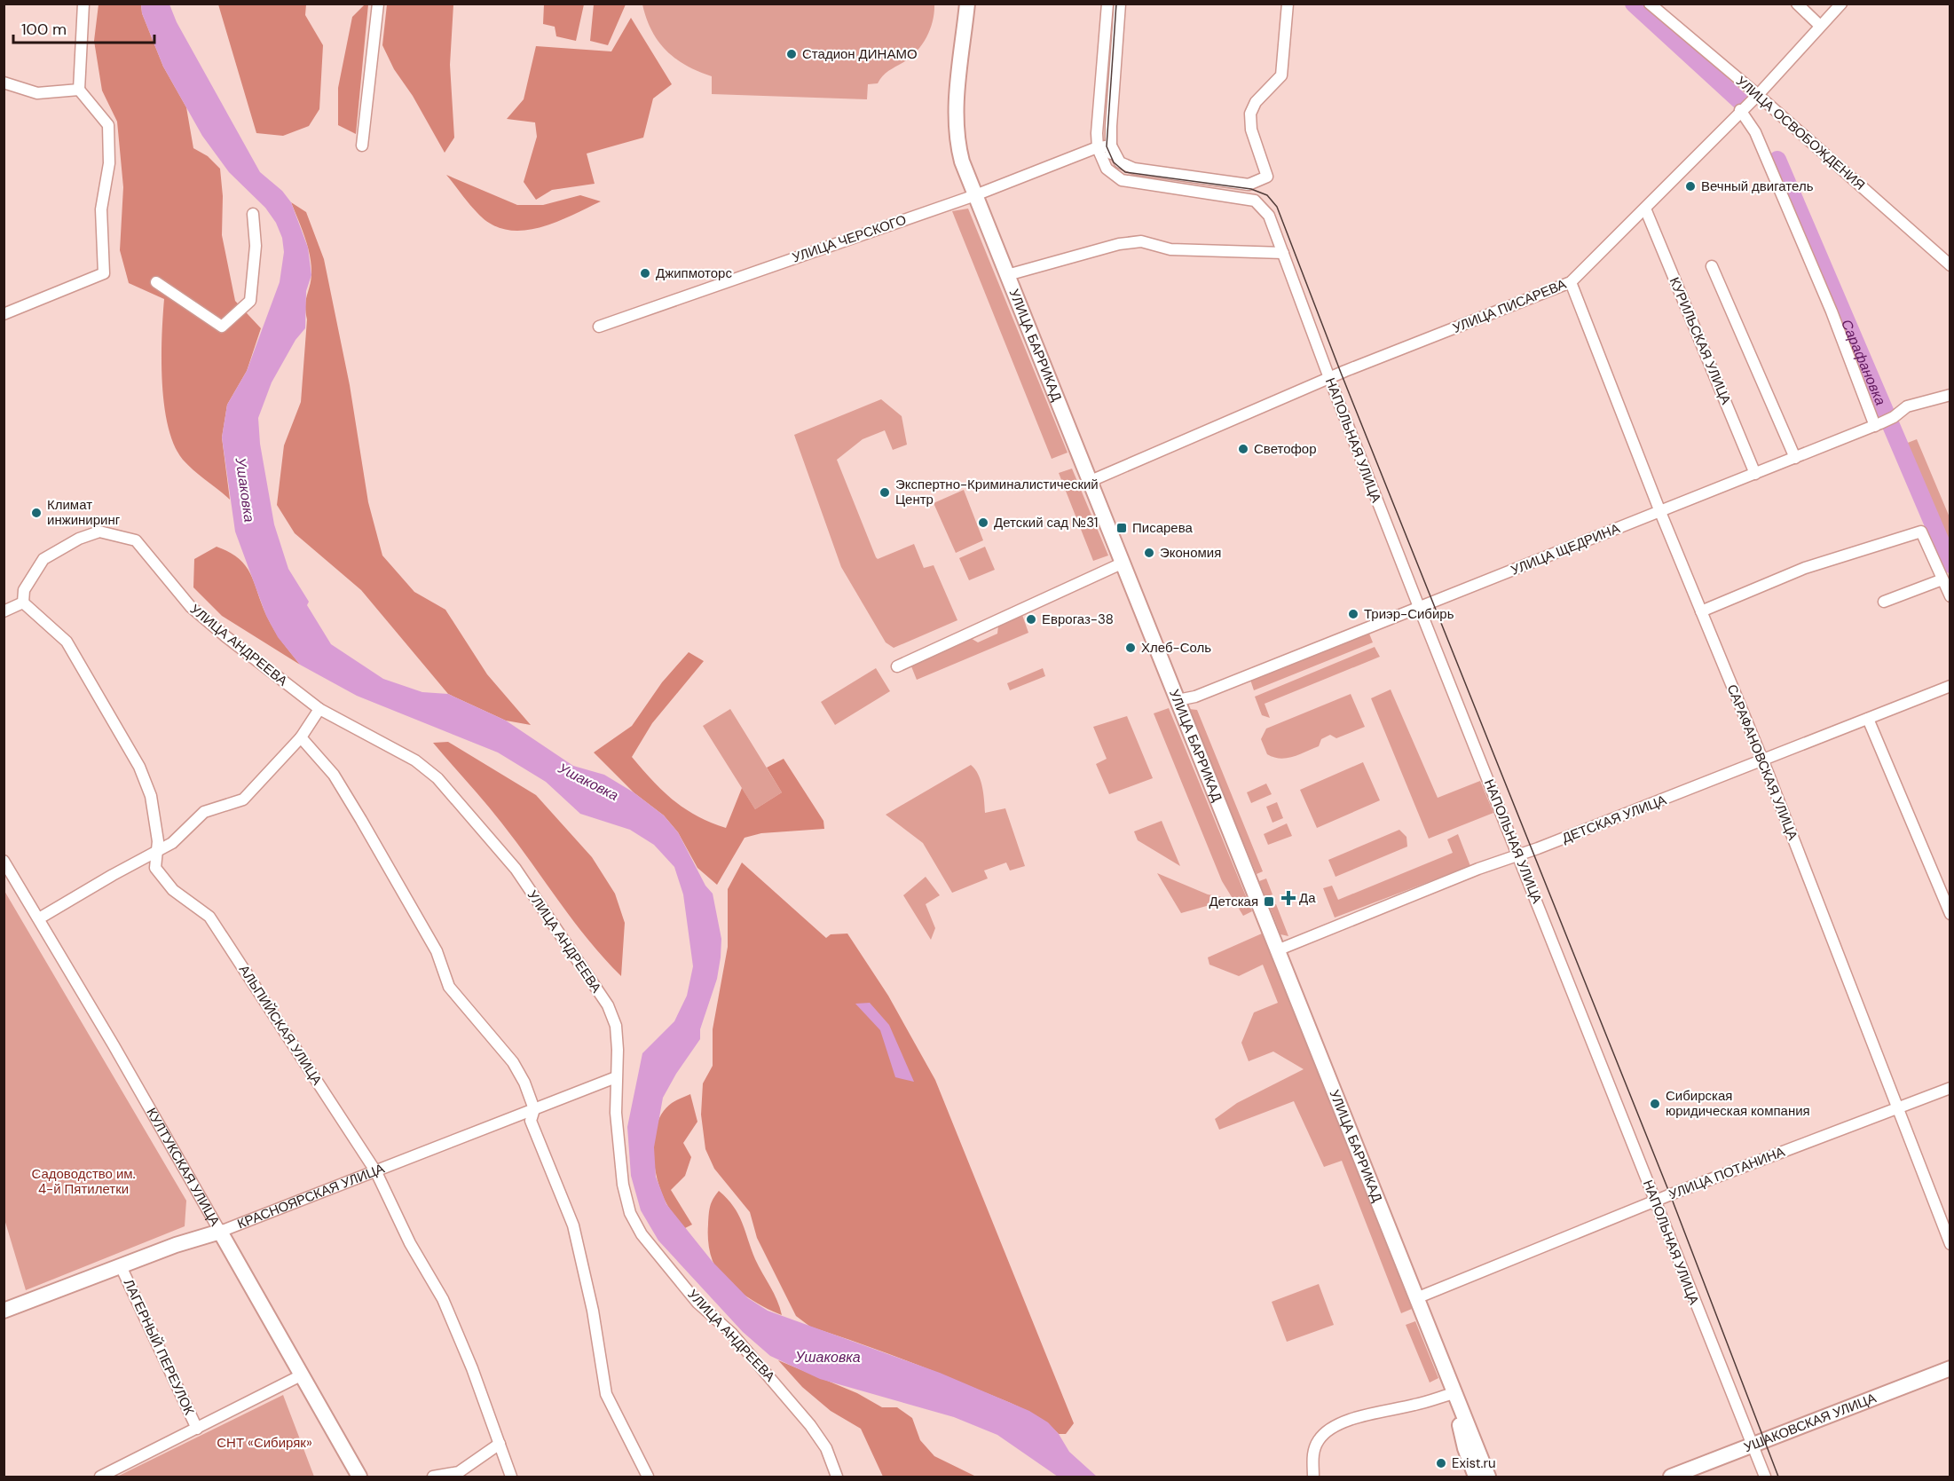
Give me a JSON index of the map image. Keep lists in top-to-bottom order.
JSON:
{
  "streets": {
    "main road": [
      "УЛИЦА БАРРИКАД",
      "КУЛТУКСКАЯ УЛИЦА",
      "КРАСНОЯРСКАЯ УЛИЦА",
      "УШАКОВСКАЯ УЛИЦА"
    ],
    "street": [
      "УЛИЦА ОСВОБОЖДЕНИЯ",
      "УЛИЦА ЧЕРСКОГО",
      "УЛИЦА ПИСАРЕВА",
      "КУРИЛЬСКАЯ УЛИЦА",
      "НАПОЛЬНАЯ УЛИЦА",
      "УЛИЦА ЩЕДРИНА",
      "УЛИЦА АНДРЕЕВА",
      "САРАФАНОВСКАЯ УЛИЦА",
      "ДЕТСКАЯ УЛИЦА",
      "АЛЬПИЙСКАЯ УЛИЦА",
      "УЛИЦА ПОТАНИНА",
      "ЛАГЕРНЫЙ ПЕРЕУЛОК"
    ]
  },
  "crossings": [
    ["УЛИЦА ОСВОБОЖДЕНИЯ", "УЛИЦА ПИСАРЕВА"],
    ["УЛИЦА ОСВОБОЖДЕНИЯ", "УЛИЦА ЩЕДРИНА"],
    ["УЛИЦА ЧЕРСКОГО", "УЛИЦА БАРРИКАД"],
    ["УЛИЦА ПИСАРЕВА", "КУРИЛЬСКАЯ УЛИЦА"],
    ["УЛИЦА ПИСАРЕВА", "УЛИЦА БАРРИКАД"],
    ["УЛИЦА ПИСАРЕВА", "НАПОЛЬНАЯ УЛИЦА"],
    ["УЛИЦА ПИСАРЕВА", "САРАФАНОВСКАЯ УЛИЦА"],
    ["КУРИЛЬСКАЯ УЛИЦА", "УЛИЦА ЩЕДРИНА"],
    ["УЛИЦА БАРРИКАД", "УЛИЦА ЩЕДРИНА"],
    ["УЛИЦА БАРРИКАД", "ДЕТСКАЯ УЛИЦА"],
    ["УЛИЦА БАРРИКАД", "УЛИЦА ПОТАНИНА"],
    ["НАПОЛЬНАЯ УЛИЦА", "УЛИЦА ЩЕДРИНА"],
    ["НАПОЛЬНАЯ УЛИЦА", "ДЕТСКАЯ УЛИЦА"],
    ["НАПОЛЬНАЯ УЛИЦА", "УЛИЦА ПОТАНИНА"],
    ["НАПОЛЬНАЯ УЛИЦА", "УШАКОВСКАЯ УЛИЦА"],
    ["УЛИЦА ЩЕДРИНА", "САРАФАНОВСКАЯ УЛИЦА"],
    ["УЛИЦА АНДРЕЕВА", "АЛЬПИЙСКАЯ УЛИЦА"],
    ["УЛИЦА АНДРЕЕВА", "КРАСНОЯРСКАЯ УЛИЦА"],
    ["САРАФАНОВСКАЯ УЛИЦА", "ДЕТСКАЯ УЛИЦА"],
    ["САРАФАНОВСКАЯ УЛИЦА", "УЛИЦА ПОТАНИНА"],
    ["АЛЬПИЙСКАЯ УЛИЦА", "КРАСНОЯРСКАЯ УЛИЦА"],
    ["КУЛТУКСКАЯ УЛИЦА", "КРАСНОЯРСКАЯ УЛИЦА"],
    ["КРАСНОЯРСКАЯ УЛИЦА", "ЛАГЕРНЫЙ ПЕРЕУЛОК"]
  ],
  "water": ["Сарафановка", "Ушаковка"],
  "parks": ["Садоводство им. 4-й Пятилетки", "СНТ «Сибиряк»"],
  "places": {
    "other": [
      "Стадион ДИНАМО",
      "Вечный двигатель",
      "Джипмоторс",
      "Светофор",
      "Экспертно-Криминалистический Центр",
      "Климат инжиниринг",
      "Детский сад №31",
      "Экономия",
      "Триэр-Сибирь",
      "Еврогаз-38",
      "Хлеб-Соль",
      "Сибирская юридическая компания",
      "Exist.ru"
    ],
    "transit": ["Писарева", "Детская"],
    "health": ["Да"]
  },
  "scale_bar": "100 m"
}
